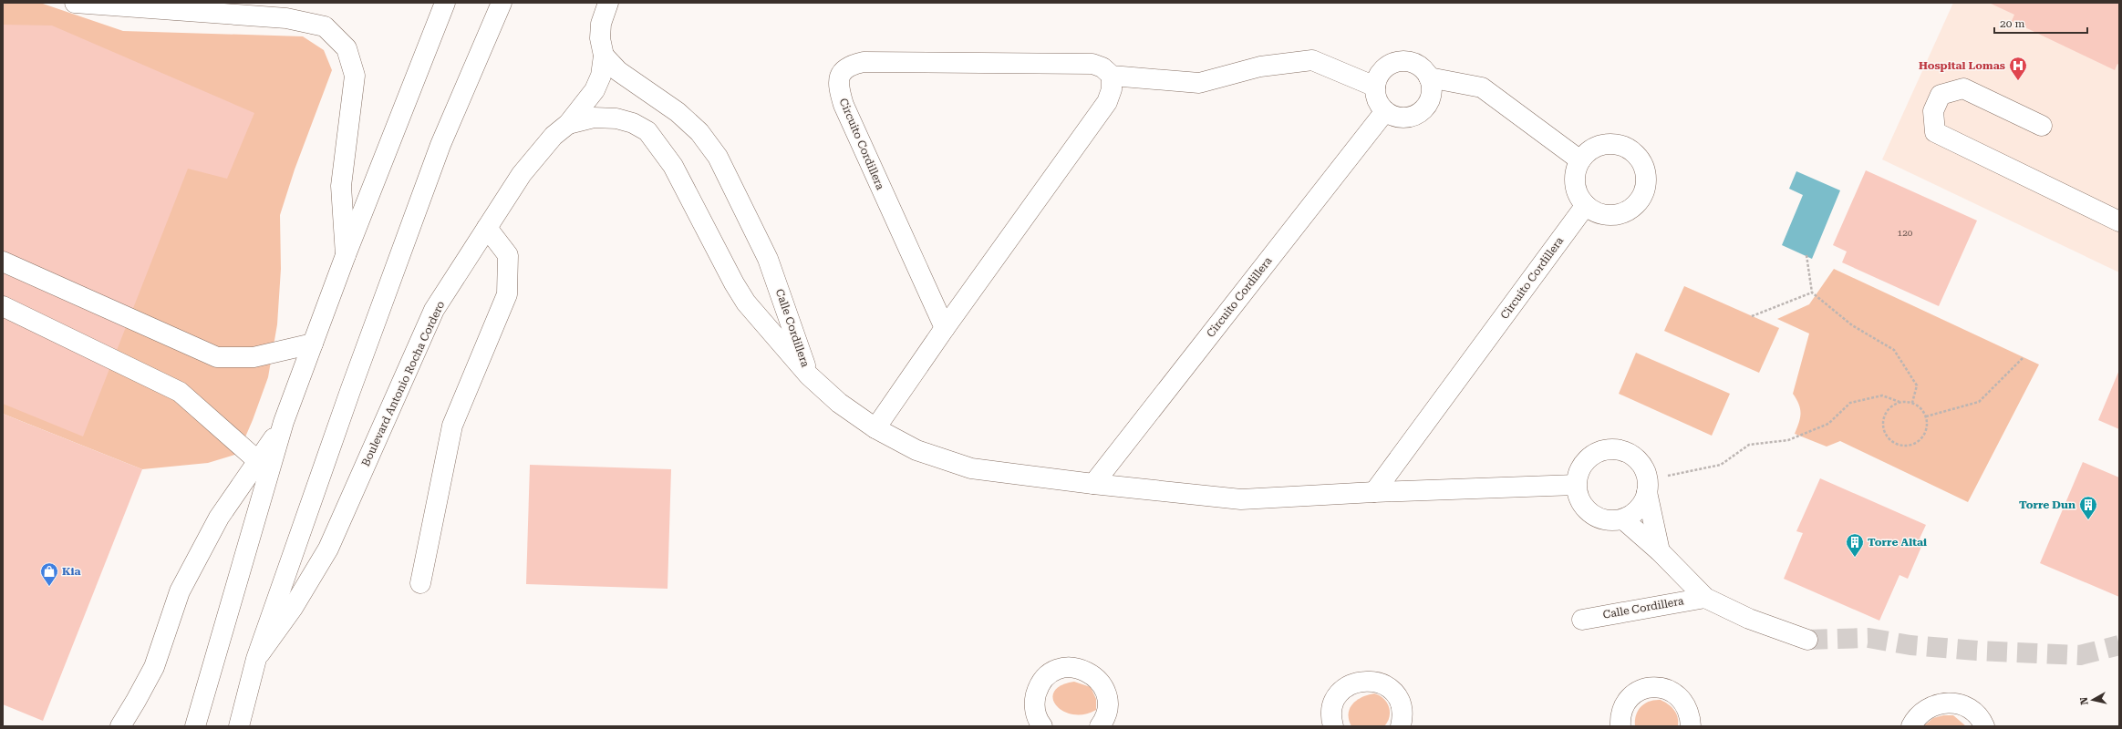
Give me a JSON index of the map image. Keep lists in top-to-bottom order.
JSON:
{
  "streets": {
    "main road": ["Circuito Cordillera", "Calle Cordillera", "Boulevard Antonio Rocha Cordero"]
  },
  "crossings": [
    ["Calle Cordillera", "Boulevard Antonio Rocha Cordero"]
  ],
  "places": {
    "hospital": ["Hospital Lomas"],
    "building": ["Torre Dun", "Torre Altai"],
    "shop": ["Kia"]
  },
  "house_numbers": ["120"],
  "scale_bar": "20 m",
  "north": "left"
}
